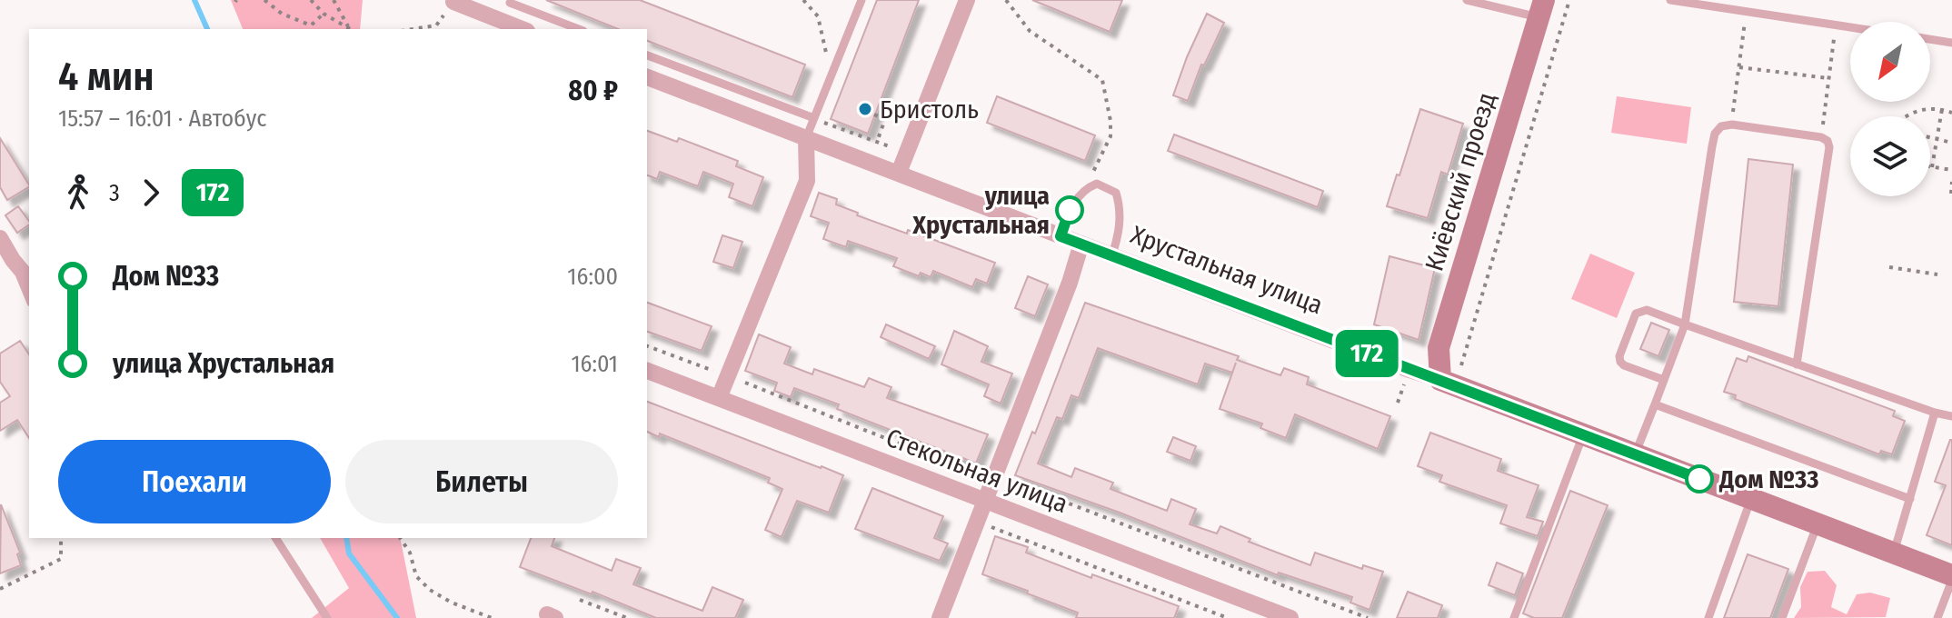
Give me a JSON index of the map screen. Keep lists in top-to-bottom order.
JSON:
{
  "streets": {
    "main road": ["Киёвский проезд", "Хрустальная улица"],
    "street": ["Стекольная улица"]
  },
  "crossings": [
    ["Киёвский проезд", "Хрустальная улица"]
  ],
  "places": ["Бристоль", "улица Хрустальная", "Дом №33"],
  "lines": ["bus line 172"],
  "north": "bottom left",
  "page": {
    "on_map": "172",
    "heading": ["4 мин", "15:57 – 16:01 · Автобус", "80 ₽"],
    "legs": ["3", "172"],
    "list": [
      {
        "name": "Дом №33",
        "value": "16:00"
      },
      {
        "name": "улица Хрустальная",
        "value": "16:01"
      }
    ],
    "buttons": ["Поехали", "Билеты"]
  }
}
